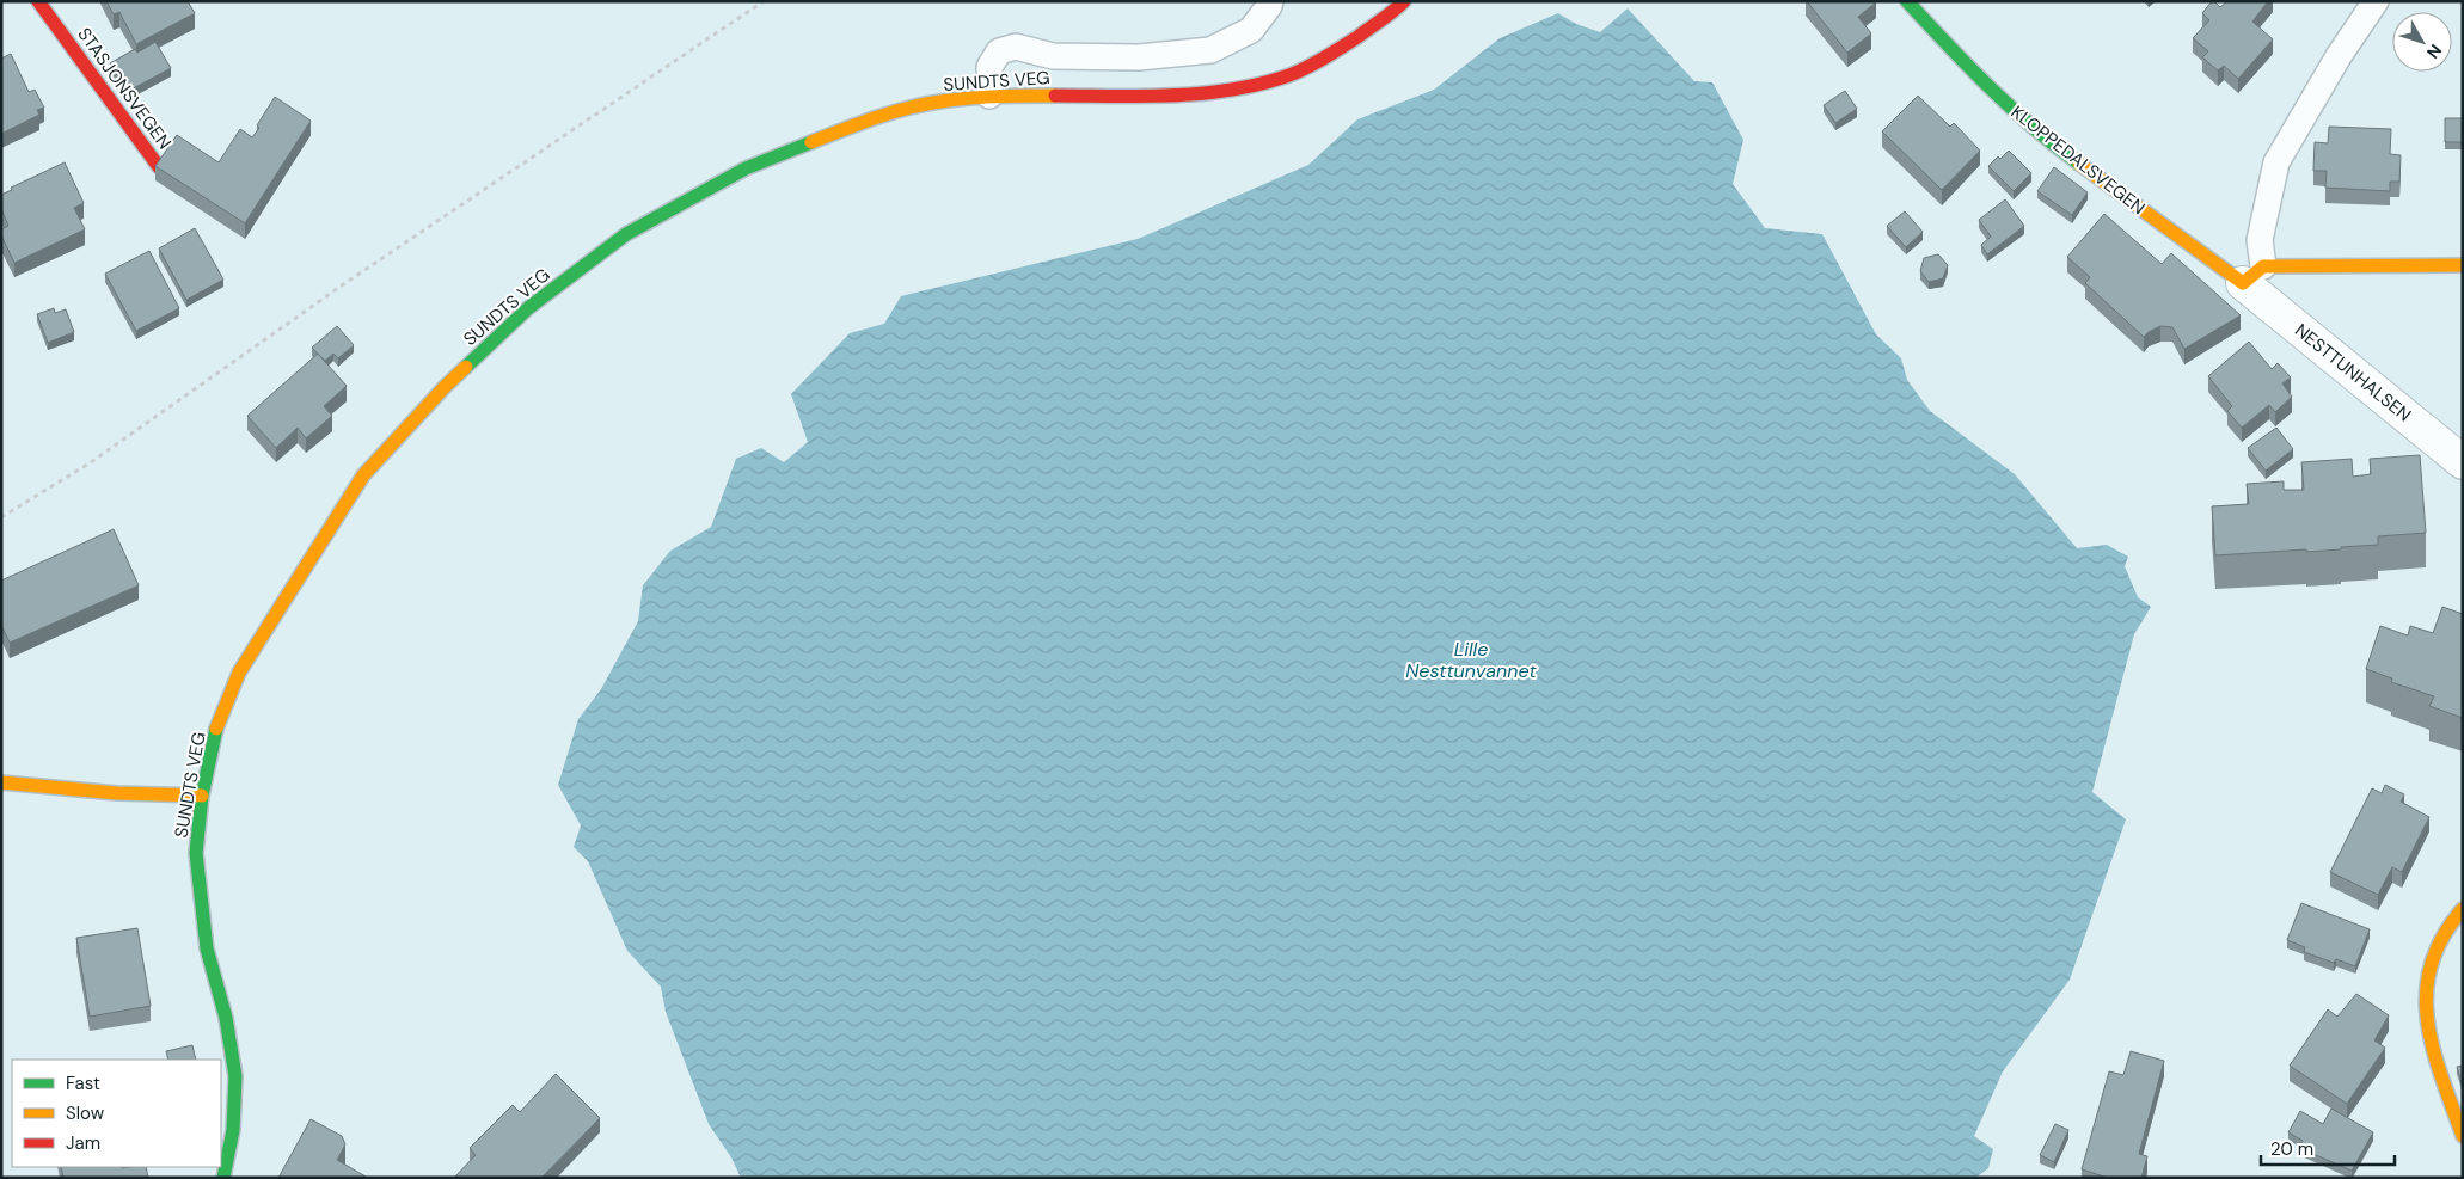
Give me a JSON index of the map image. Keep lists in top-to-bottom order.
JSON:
{
  "streets": {
    "street": [
      "SUNDTS VEG",
      "STASJONSVEGEN",
      "KLOPPEDALSVEGEN",
      "NESTTUNHALSEN"
    ]
  },
  "crossings": [
    ["KLOPPEDALSVEGEN", "NESTTUNHALSEN"]
  ],
  "water": ["Lille Nesttunvannet"],
  "legend": ["Fast", "Slow", "Jam"],
  "scale_bar": "20 m",
  "north": "bottom right"
}
